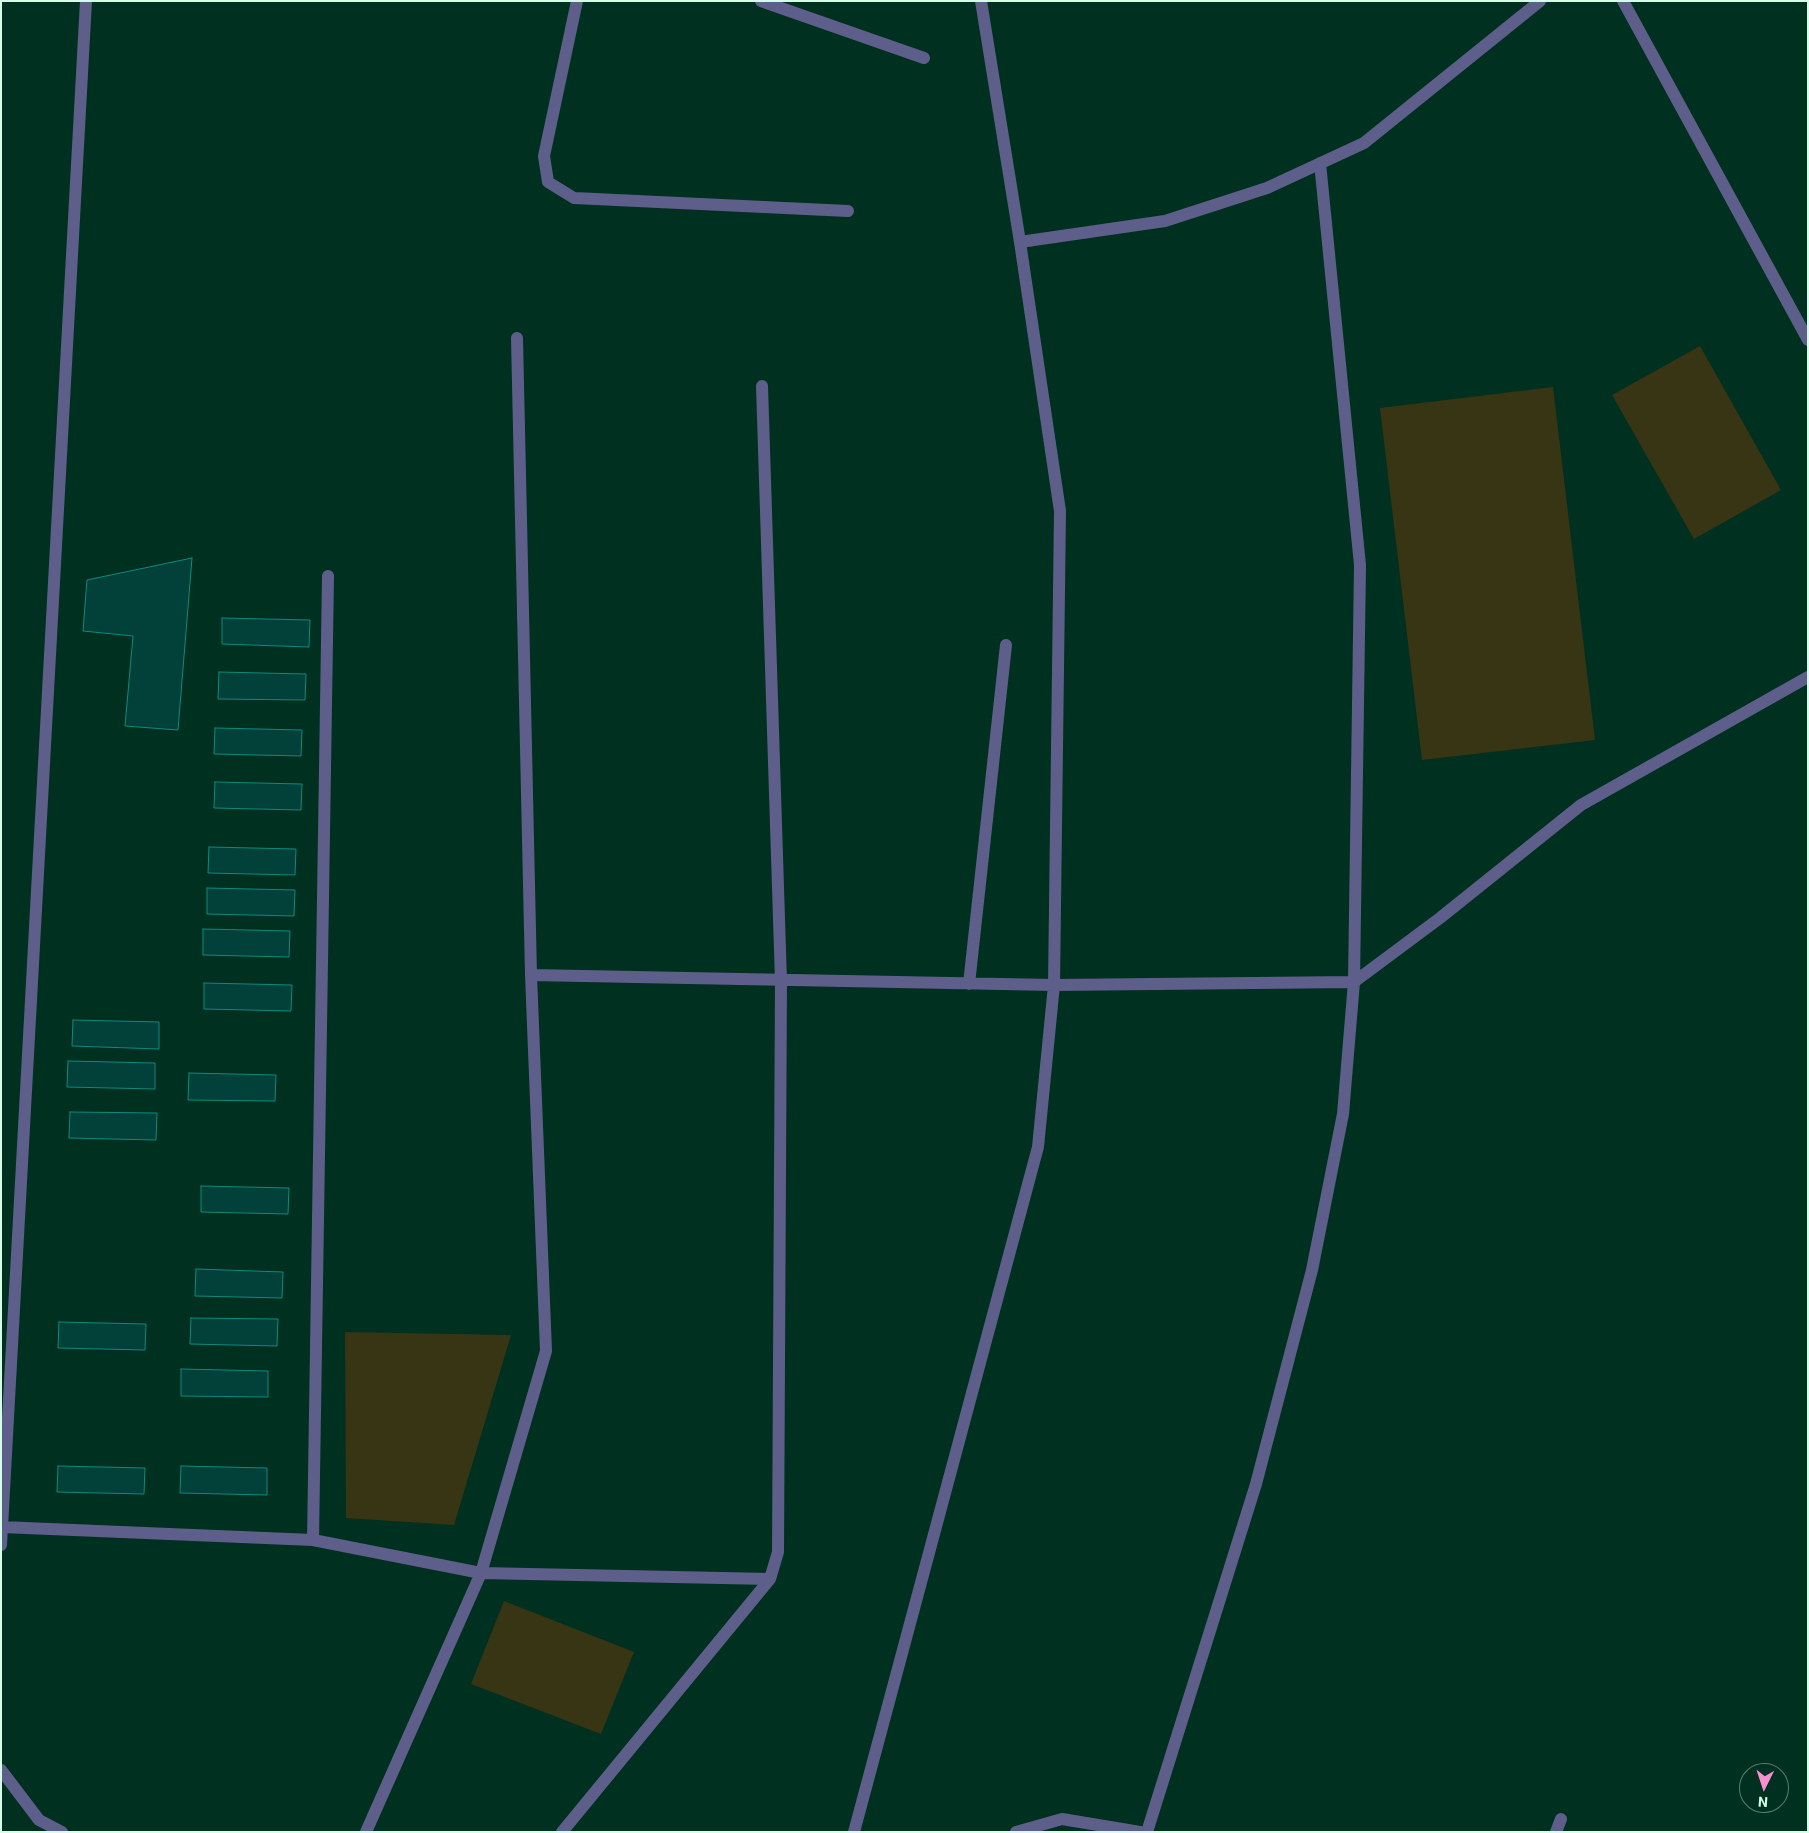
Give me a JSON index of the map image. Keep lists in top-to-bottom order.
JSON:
{
  "north": "bottom"
}
